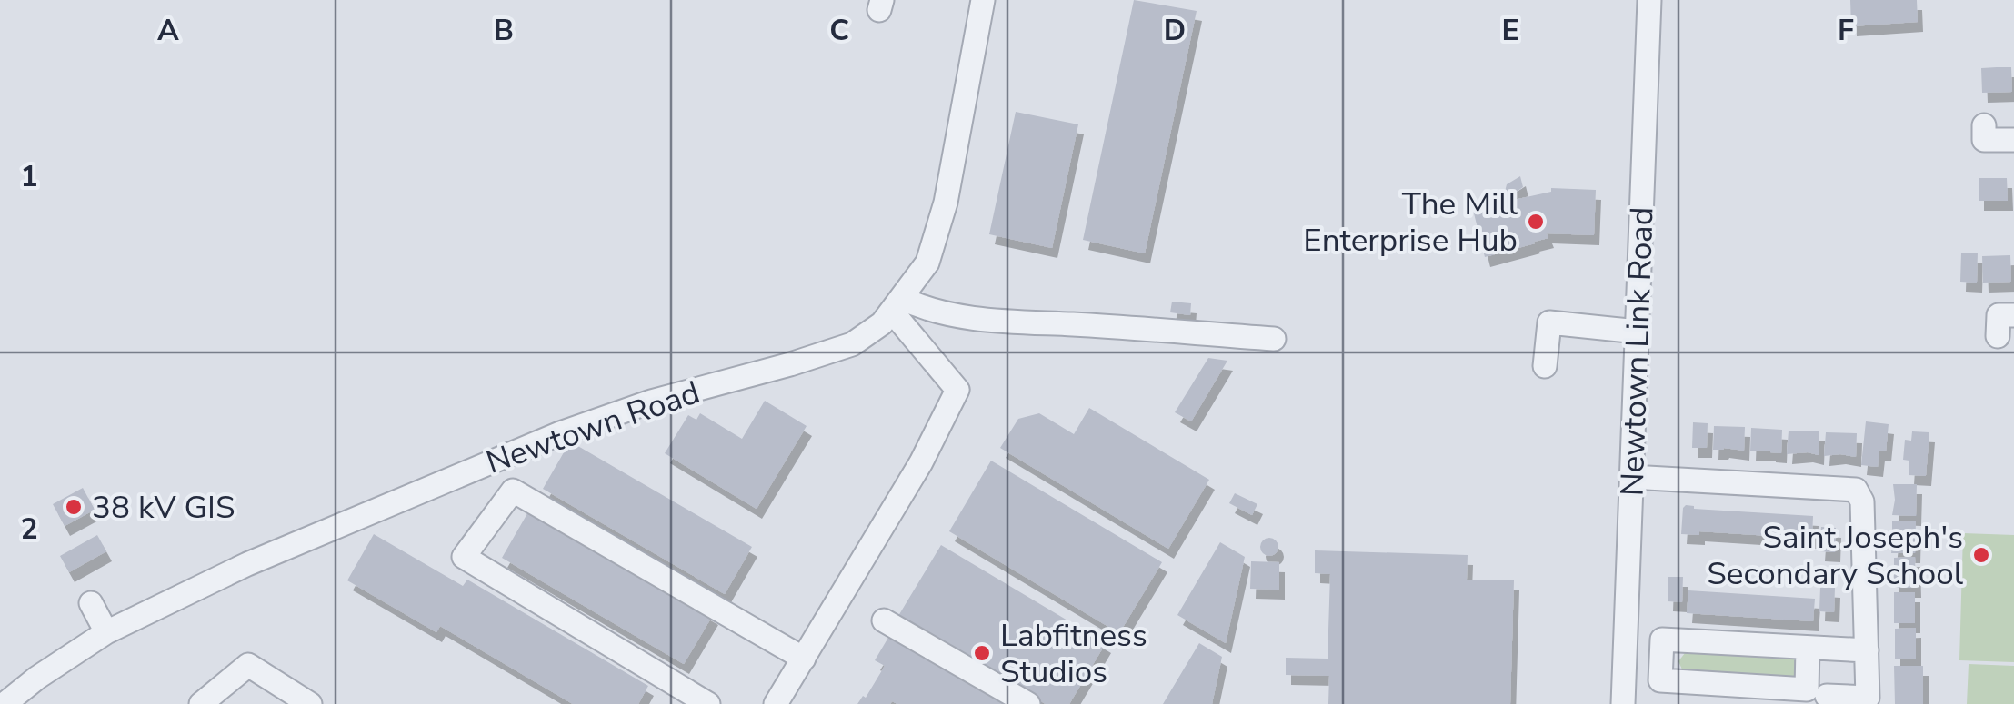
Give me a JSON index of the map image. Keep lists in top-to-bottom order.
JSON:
{
  "streets": {
    "street": ["Newtown Link Road", "Newtown Road"]
  },
  "places": [
    "The Mill Enterprise Hub",
    "38 kV GIS",
    "Saint Joseph's Secondary School",
    "Labfitness Studios"
  ],
  "grid": {
    "columns": [
      "A",
      "B",
      "C",
      "D",
      "E",
      "F"
    ],
    "rows": ["1", "2"]
  }
}
